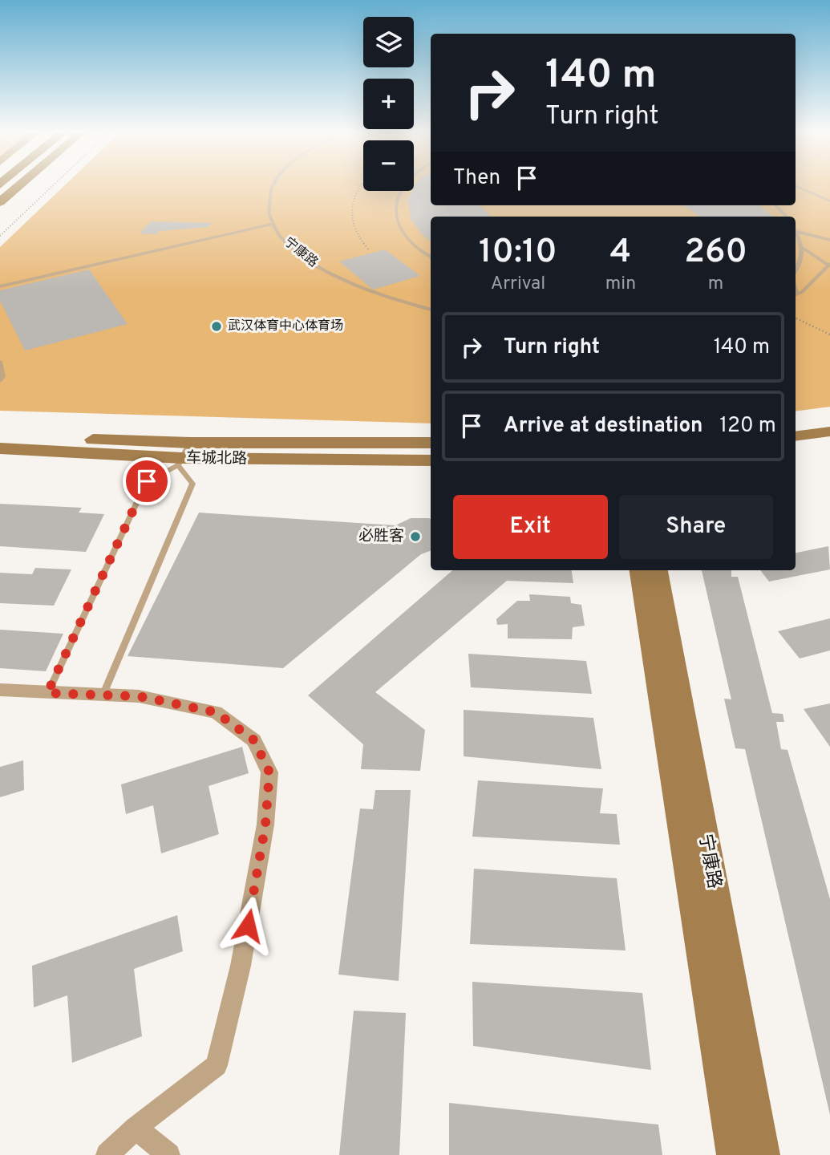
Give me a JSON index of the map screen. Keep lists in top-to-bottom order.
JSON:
{
  "streets": {
    "main road": ["宁康路", "车城北路"]
  },
  "places": ["武汉体育中心体育场", "必胜客"],
  "page": {
    "map_buttons": ["+", "−"],
    "turn": ["140 m", "Turn right"],
    "then": "Then",
    "eta": [
      "10:10",
      "Arrival",
      "4",
      "min",
      "260",
      "m"
    ],
    "list": [
      {
        "name": "Turn right",
        "value": "140 m"
      },
      {
        "name": "Arrive at destination",
        "value": "120 m"
      }
    ],
    "buttons": ["Exit", "Share"]
  }
}
